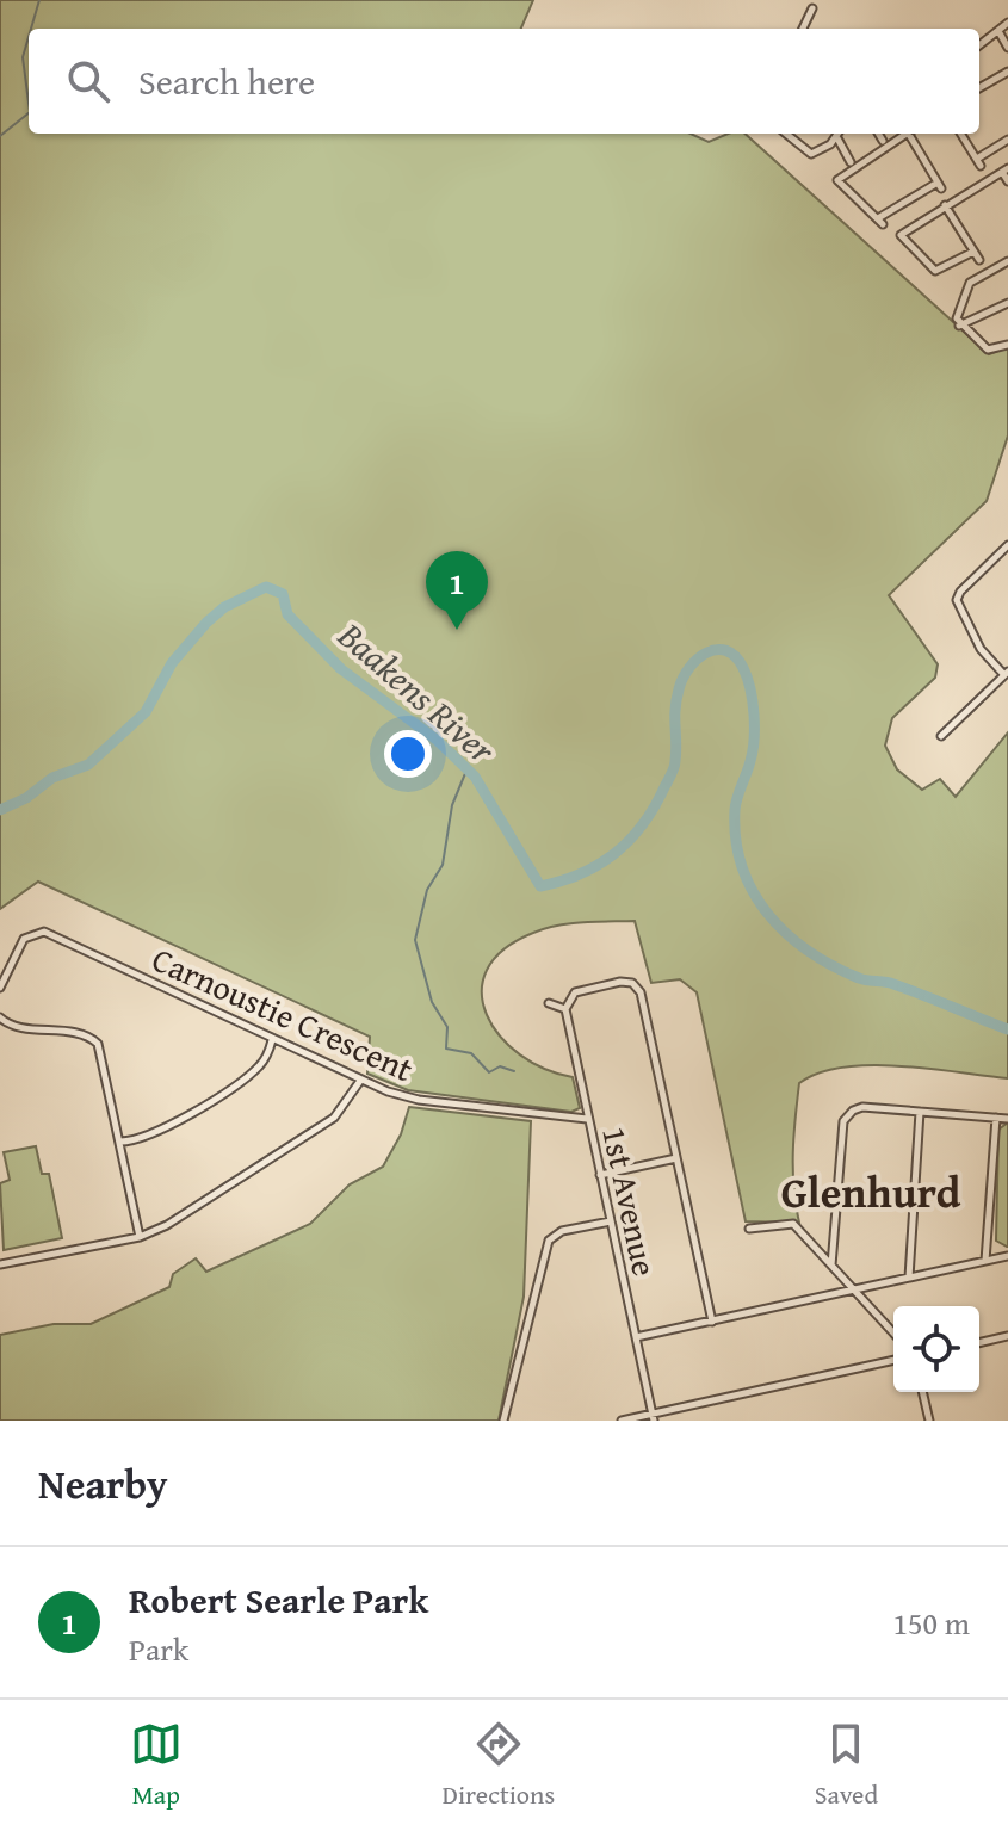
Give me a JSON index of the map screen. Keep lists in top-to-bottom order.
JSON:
{
  "streets": {
    "street": ["Carnoustie Crescent", "1st Avenue"]
  },
  "crossings": [
    ["Carnoustie Crescent", "1st Avenue"]
  ],
  "districts": ["Glenhurd"],
  "water": ["Baakens River"],
  "page": {
    "search": "Search here",
    "pins": "1",
    "heading": "Nearby",
    "list": [
      {
        "mark": "1",
        "name": "Robert Searle Park",
        "note": "Park",
        "value": "150 m"
      }
    ],
    "nav": ["Map", "Directions", "Saved"]
  }
}
